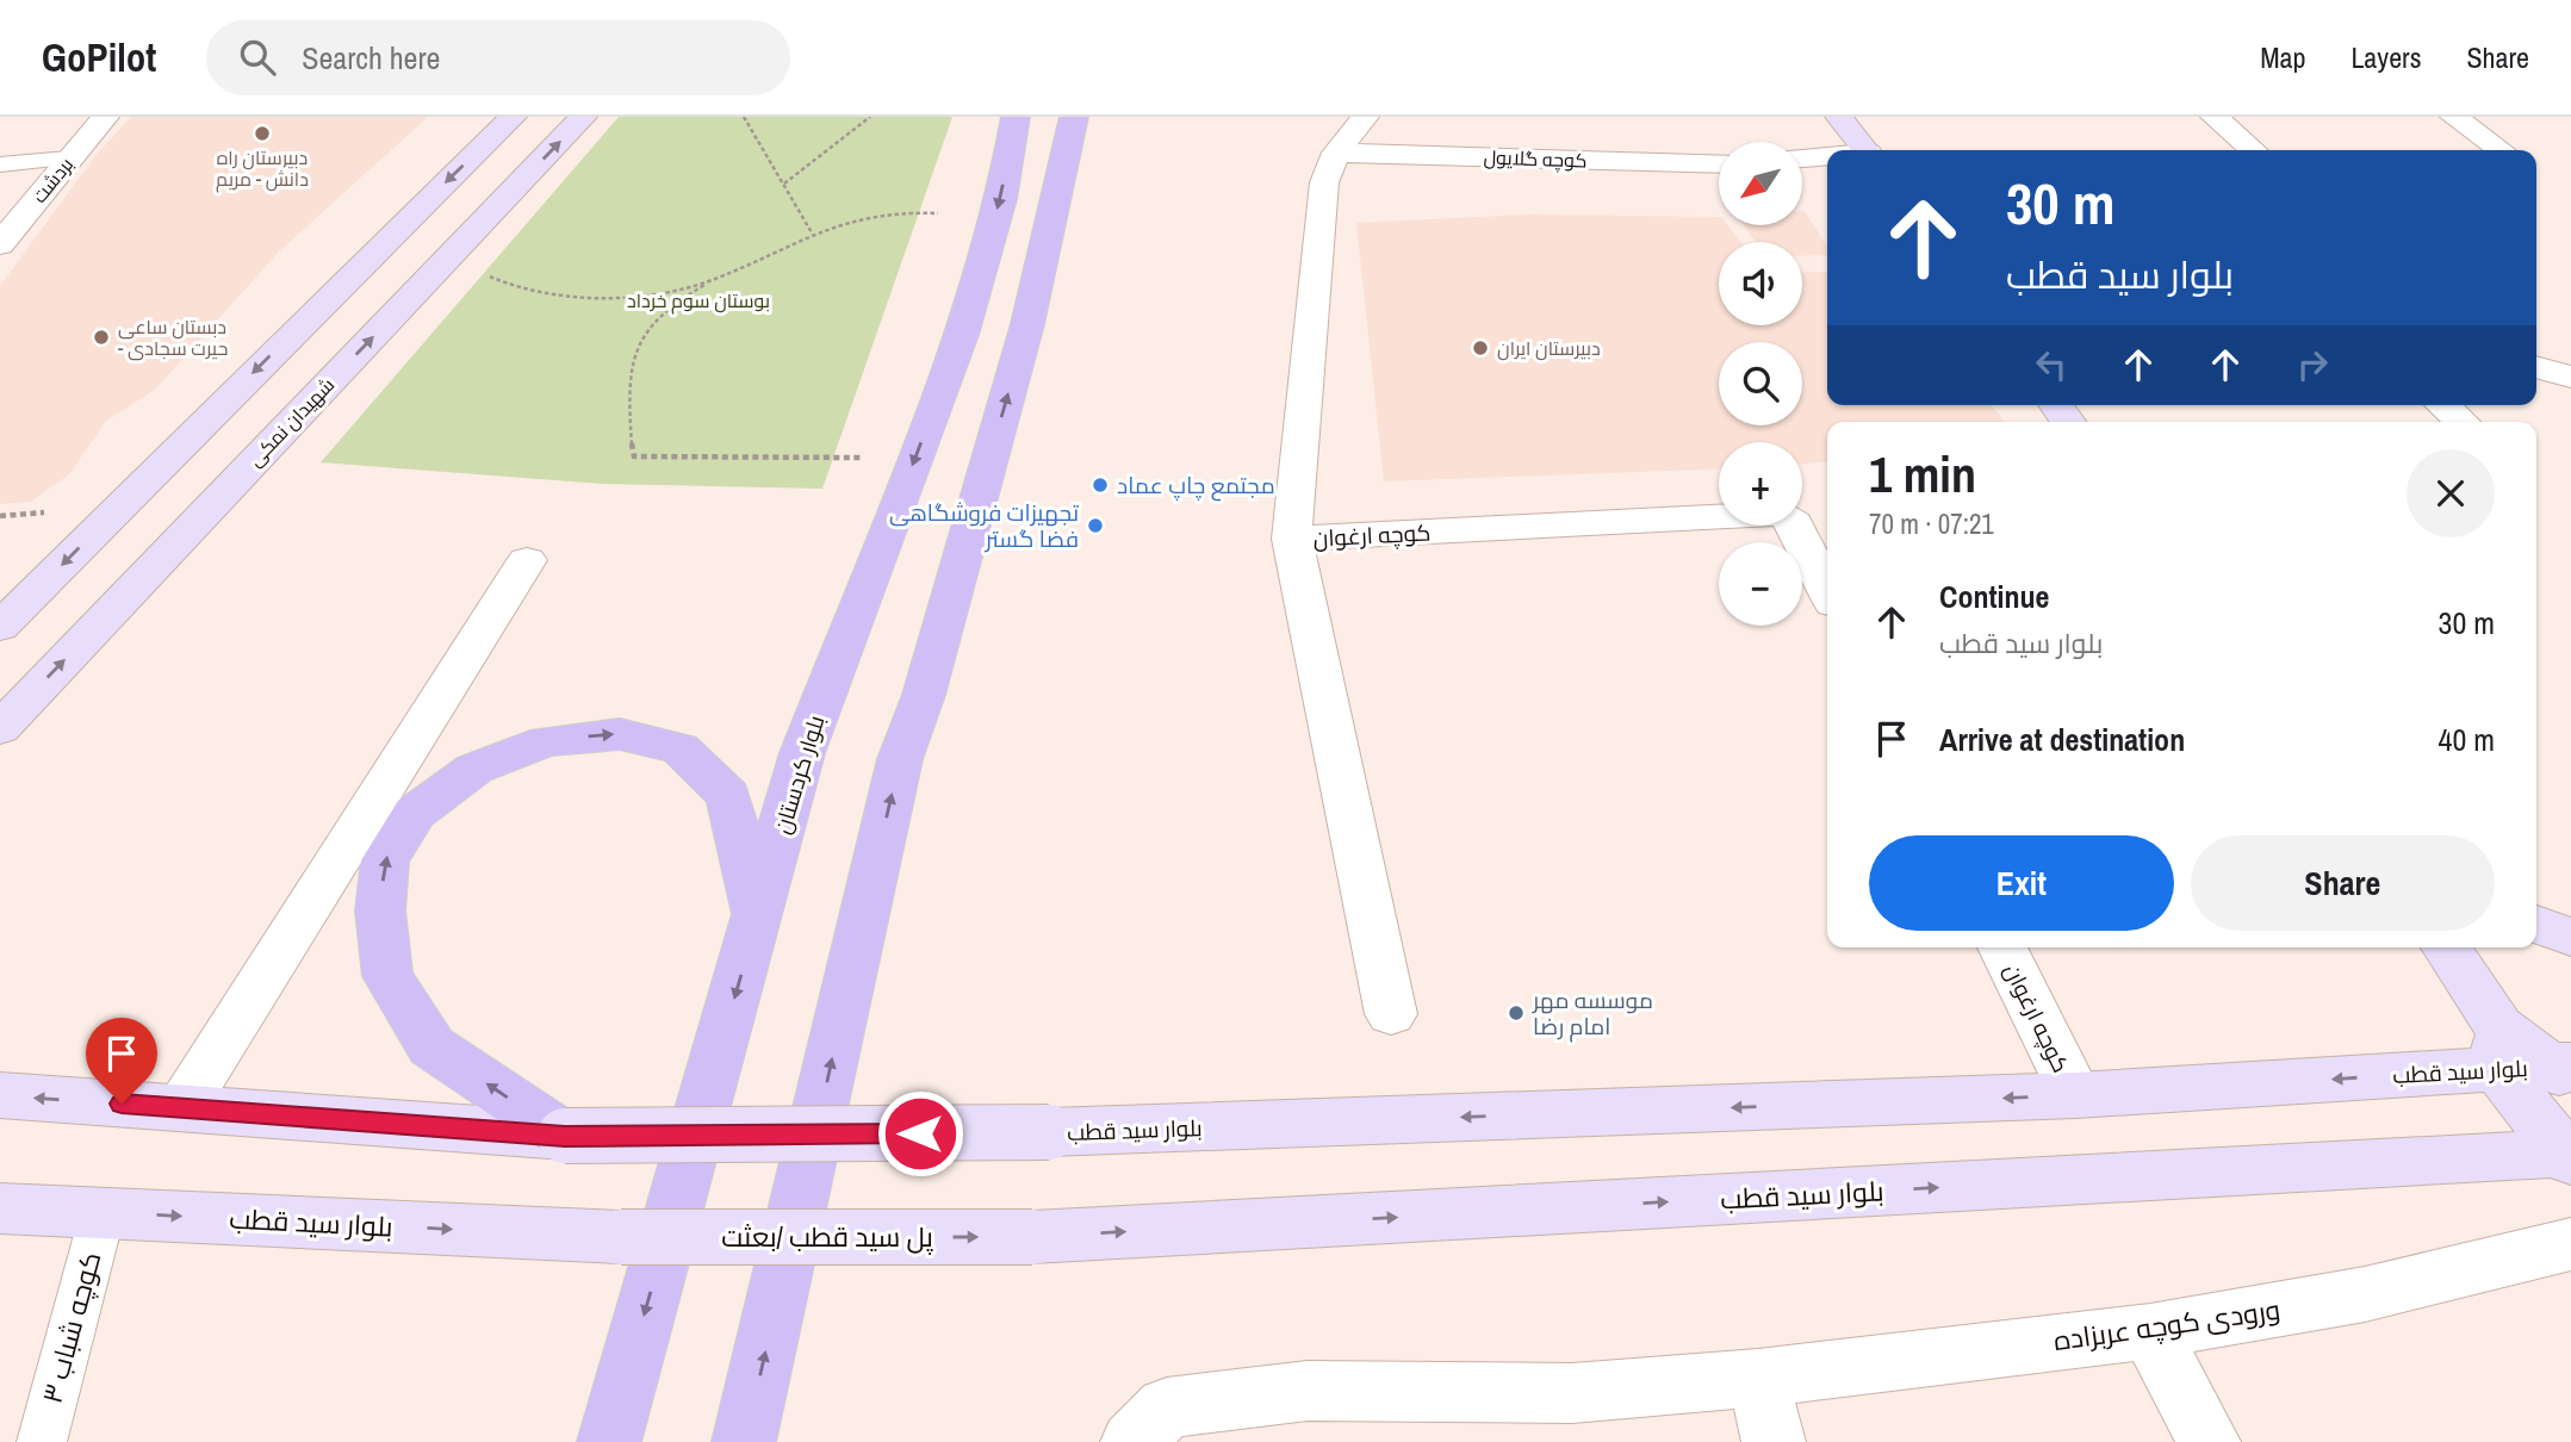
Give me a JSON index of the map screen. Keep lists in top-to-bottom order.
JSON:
{
  "streets": {
    "main road": [
      "شهیدان نمکی",
      "بلوار کردستان",
      "بلوار سید قطب",
      "پل سید قطب /بعثت"
    ],
    "street": [
      "کوچه گلایول",
      "بردشت",
      "کوچه ارغوان",
      "ورودی کوچه عربزاده"
    ],
    "lane": ["کوچه شباب ۳"]
  },
  "crossings": [
    ["کوچه گلایول", "کوچه ارغوان"],
    ["کوچه ارغوان", "بلوار سید قطب"],
    ["بلوار کردستان", "بلوار سید قطب"],
    ["بلوار کردستان", "پل سید قطب /بعثت"],
    ["بلوار سید قطب", "پل سید قطب /بعثت"],
    ["بلوار سید قطب", "کوچه شباب ۳"]
  ],
  "parks": ["بوستان سوم خرداد"],
  "places": [
    "دبیرستان راه دانش - مریم",
    "دبستان ساعی - حیرت سجادی",
    "دبیرستان ایران",
    "مجتمع چاپ عماد",
    "تجهیزات فروشگاهی فضا گستر",
    "موسسه مهر امام رضا"
  ],
  "north": "bottom left",
  "page": {
    "header": "GoPilot",
    "search": "Search here",
    "nav": ["Map", "Layers", "Share"],
    "map_buttons": ["+", "−"],
    "turn": ["30 m", "بلوار سید قطب"],
    "heading": ["1 min", "70 m · 07:21"],
    "list": [
      {
        "name": "Continue",
        "note": "بلوار سید قطب",
        "value": "30 m"
      },
      {
        "name": "Arrive at destination",
        "value": "40 m"
      }
    ],
    "buttons": ["Exit", "Share"]
  }
}
